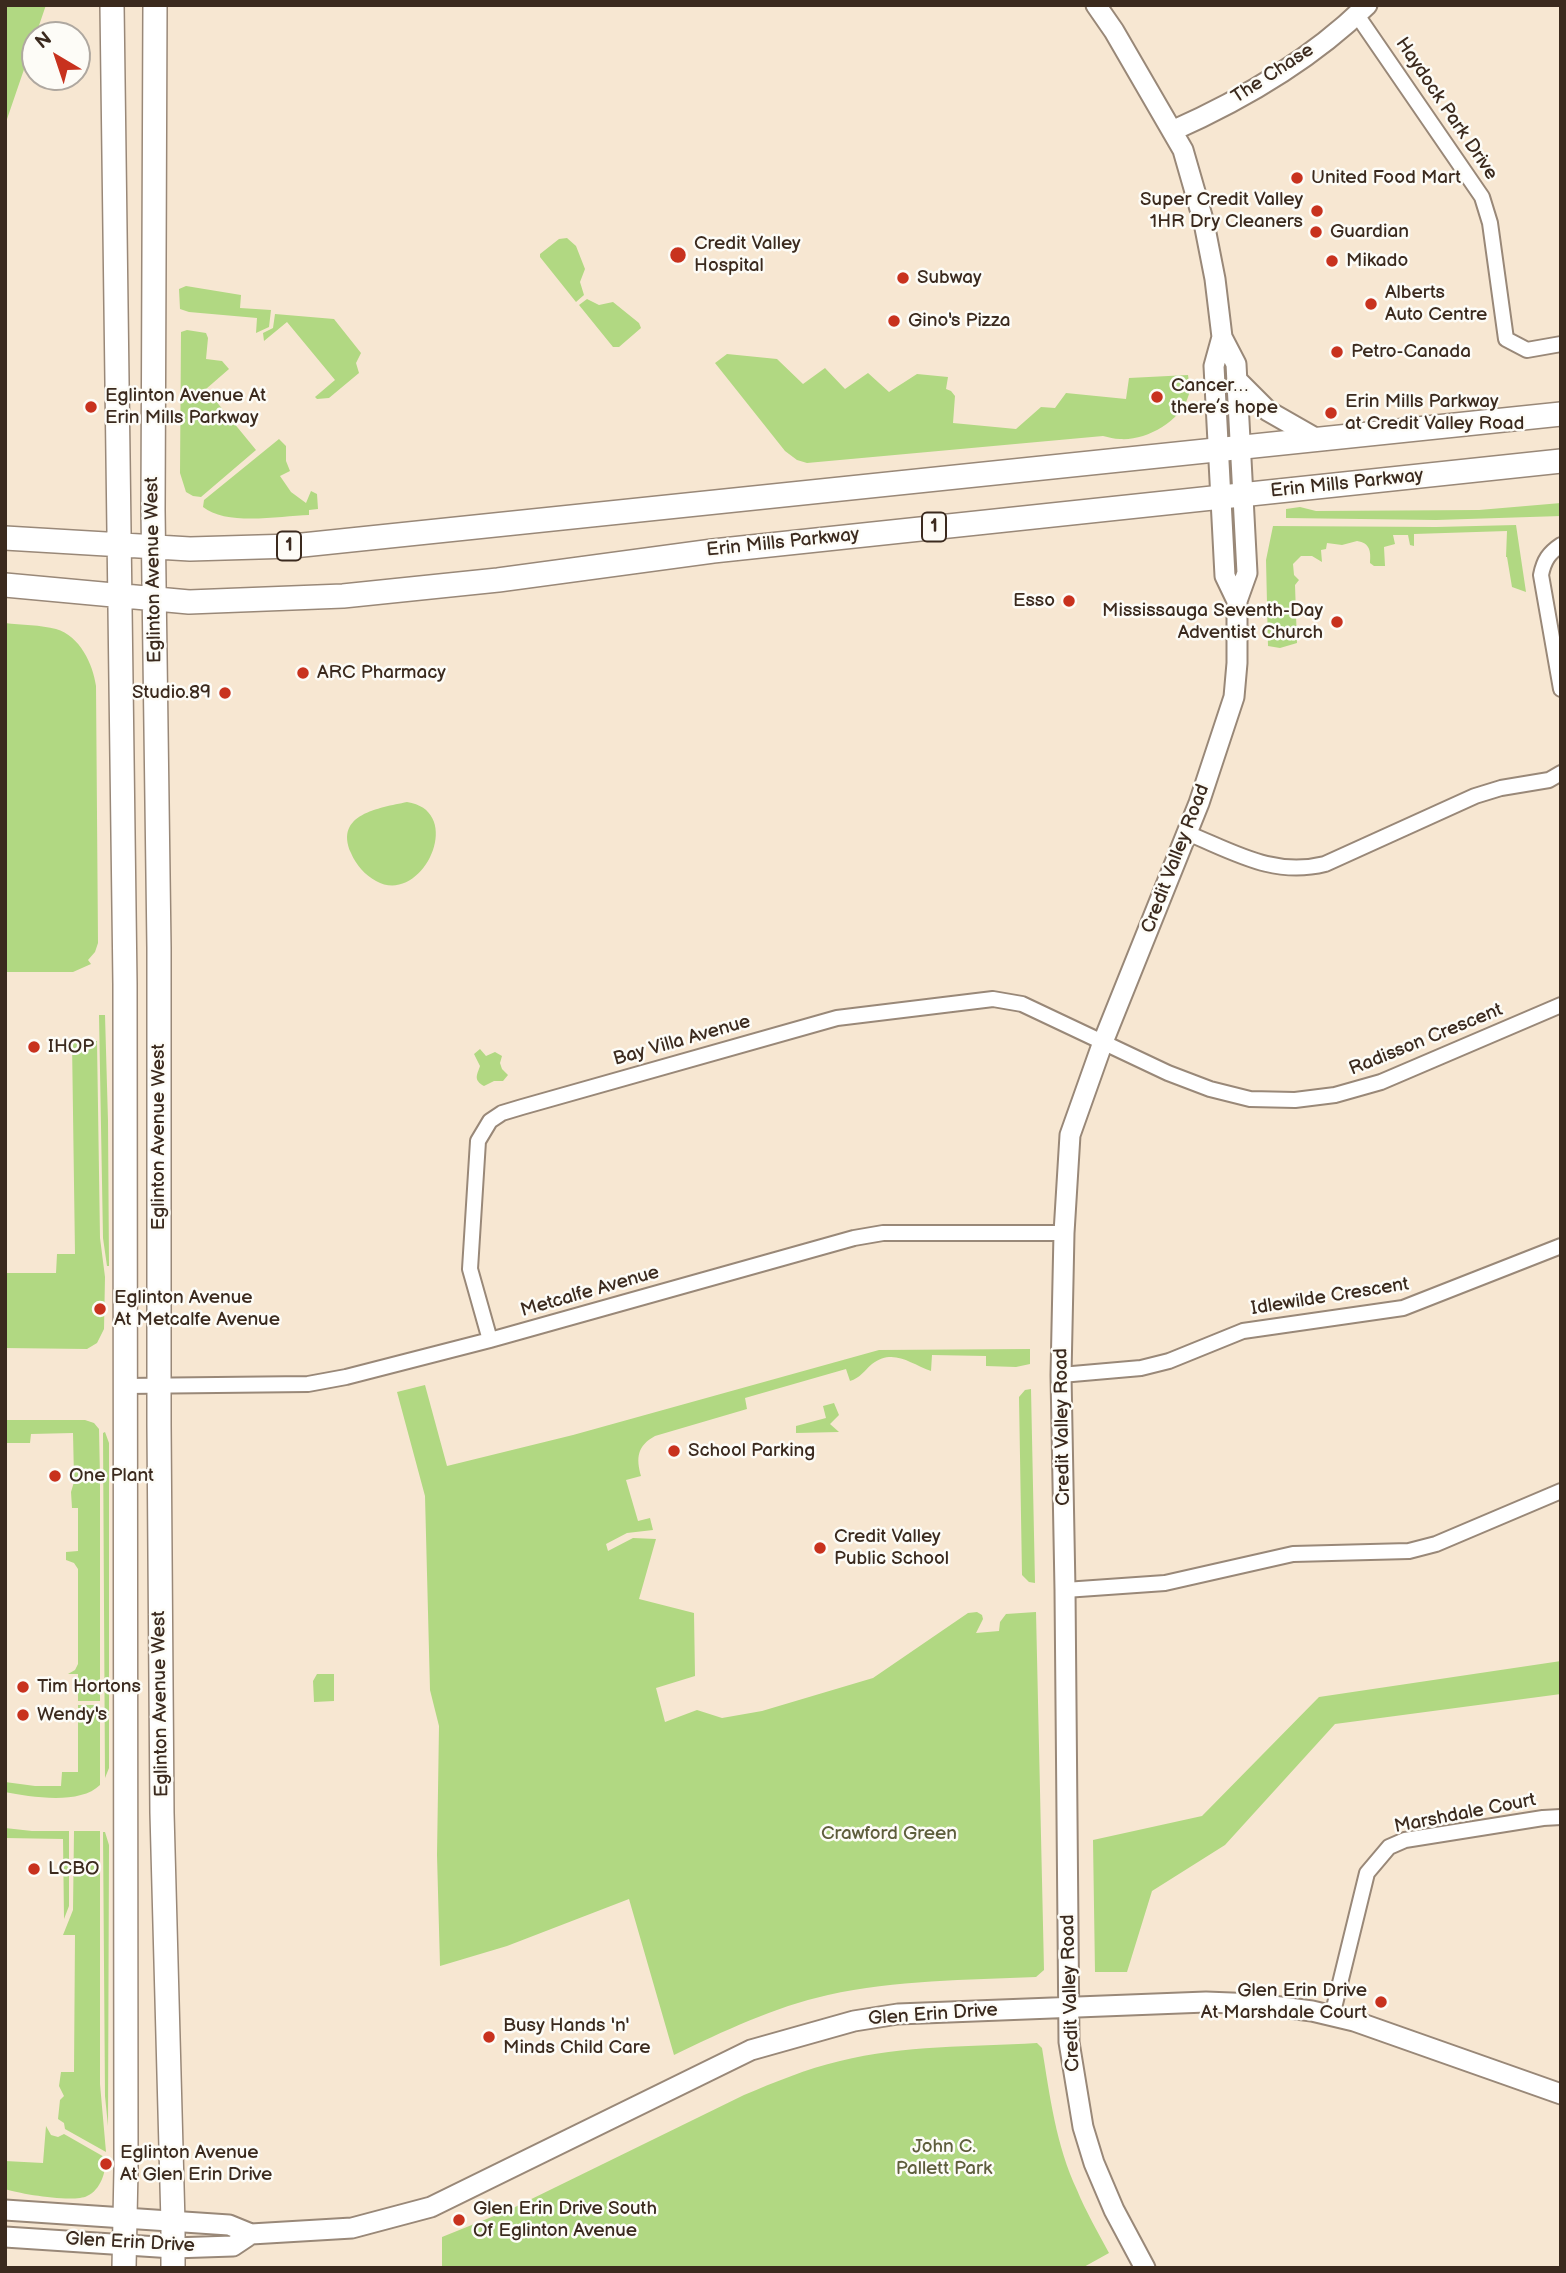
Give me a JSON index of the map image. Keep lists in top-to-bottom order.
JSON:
{
  "streets": {
    "main road": ["Erin Mills Parkway", "1", "Eglinton Avenue West"],
    "street": [
      "The Chase",
      "Haydock Park Drive",
      "Credit Valley Road",
      "Radisson Crescent",
      "Bay Villa Avenue",
      "Metcalfe Avenue",
      "Idlewilde Crescent",
      "Marshdale Court",
      "Glen Erin Drive"
    ]
  },
  "crossings": [
    ["The Chase", "Haydock Park Drive"],
    ["The Chase", "Credit Valley Road"],
    ["Erin Mills Parkway", "Eglinton Avenue West"],
    ["Erin Mills Parkway", "Credit Valley Road"],
    ["1", "Eglinton Avenue West"],
    ["1", "Credit Valley Road"],
    ["Eglinton Avenue West", "Metcalfe Avenue"],
    ["Eglinton Avenue West", "Glen Erin Drive"],
    ["Credit Valley Road", "Radisson Crescent"],
    ["Credit Valley Road", "Bay Villa Avenue"],
    ["Credit Valley Road", "Metcalfe Avenue"],
    ["Credit Valley Road", "Idlewilde Crescent"],
    ["Credit Valley Road", "Glen Erin Drive"],
    ["Radisson Crescent", "Bay Villa Avenue"],
    ["Bay Villa Avenue", "Metcalfe Avenue"],
    ["Marshdale Court", "Glen Erin Drive"]
  ],
  "parks": ["Crawford Green", "John C. Pallett Park"],
  "places": [
    "United Food Mart",
    "Super Credit Valley 1HR Dry Cleaners",
    "Guardian",
    "Credit Valley Hospital",
    "Mikado",
    "Subway",
    "Alberts Auto Centre",
    "Gino's Pizza",
    "Petro-Canada",
    "Cancer… there’s hope",
    "Eglinton Avenue At Erin Mills Parkway",
    "Erin Mills Parkway at Credit Valley Road",
    "Esso",
    "Mississauga Seventh-Day Adventist Church",
    "ARC Pharmacy",
    "Studio.89",
    "IHOP",
    "Eglinton Avenue At Metcalfe Avenue",
    "School Parking",
    "One Plant",
    "Credit Valley Public School",
    "Tim Hortons",
    "Wendy's",
    "LCBO",
    "Glen Erin Drive At Marshdale Court",
    "Busy Hands 'n' Minds Child Care",
    "Eglinton Avenue At Glen Erin Drive",
    "Glen Erin Drive South Of Eglinton Avenue"
  ],
  "north": "top left"
}
